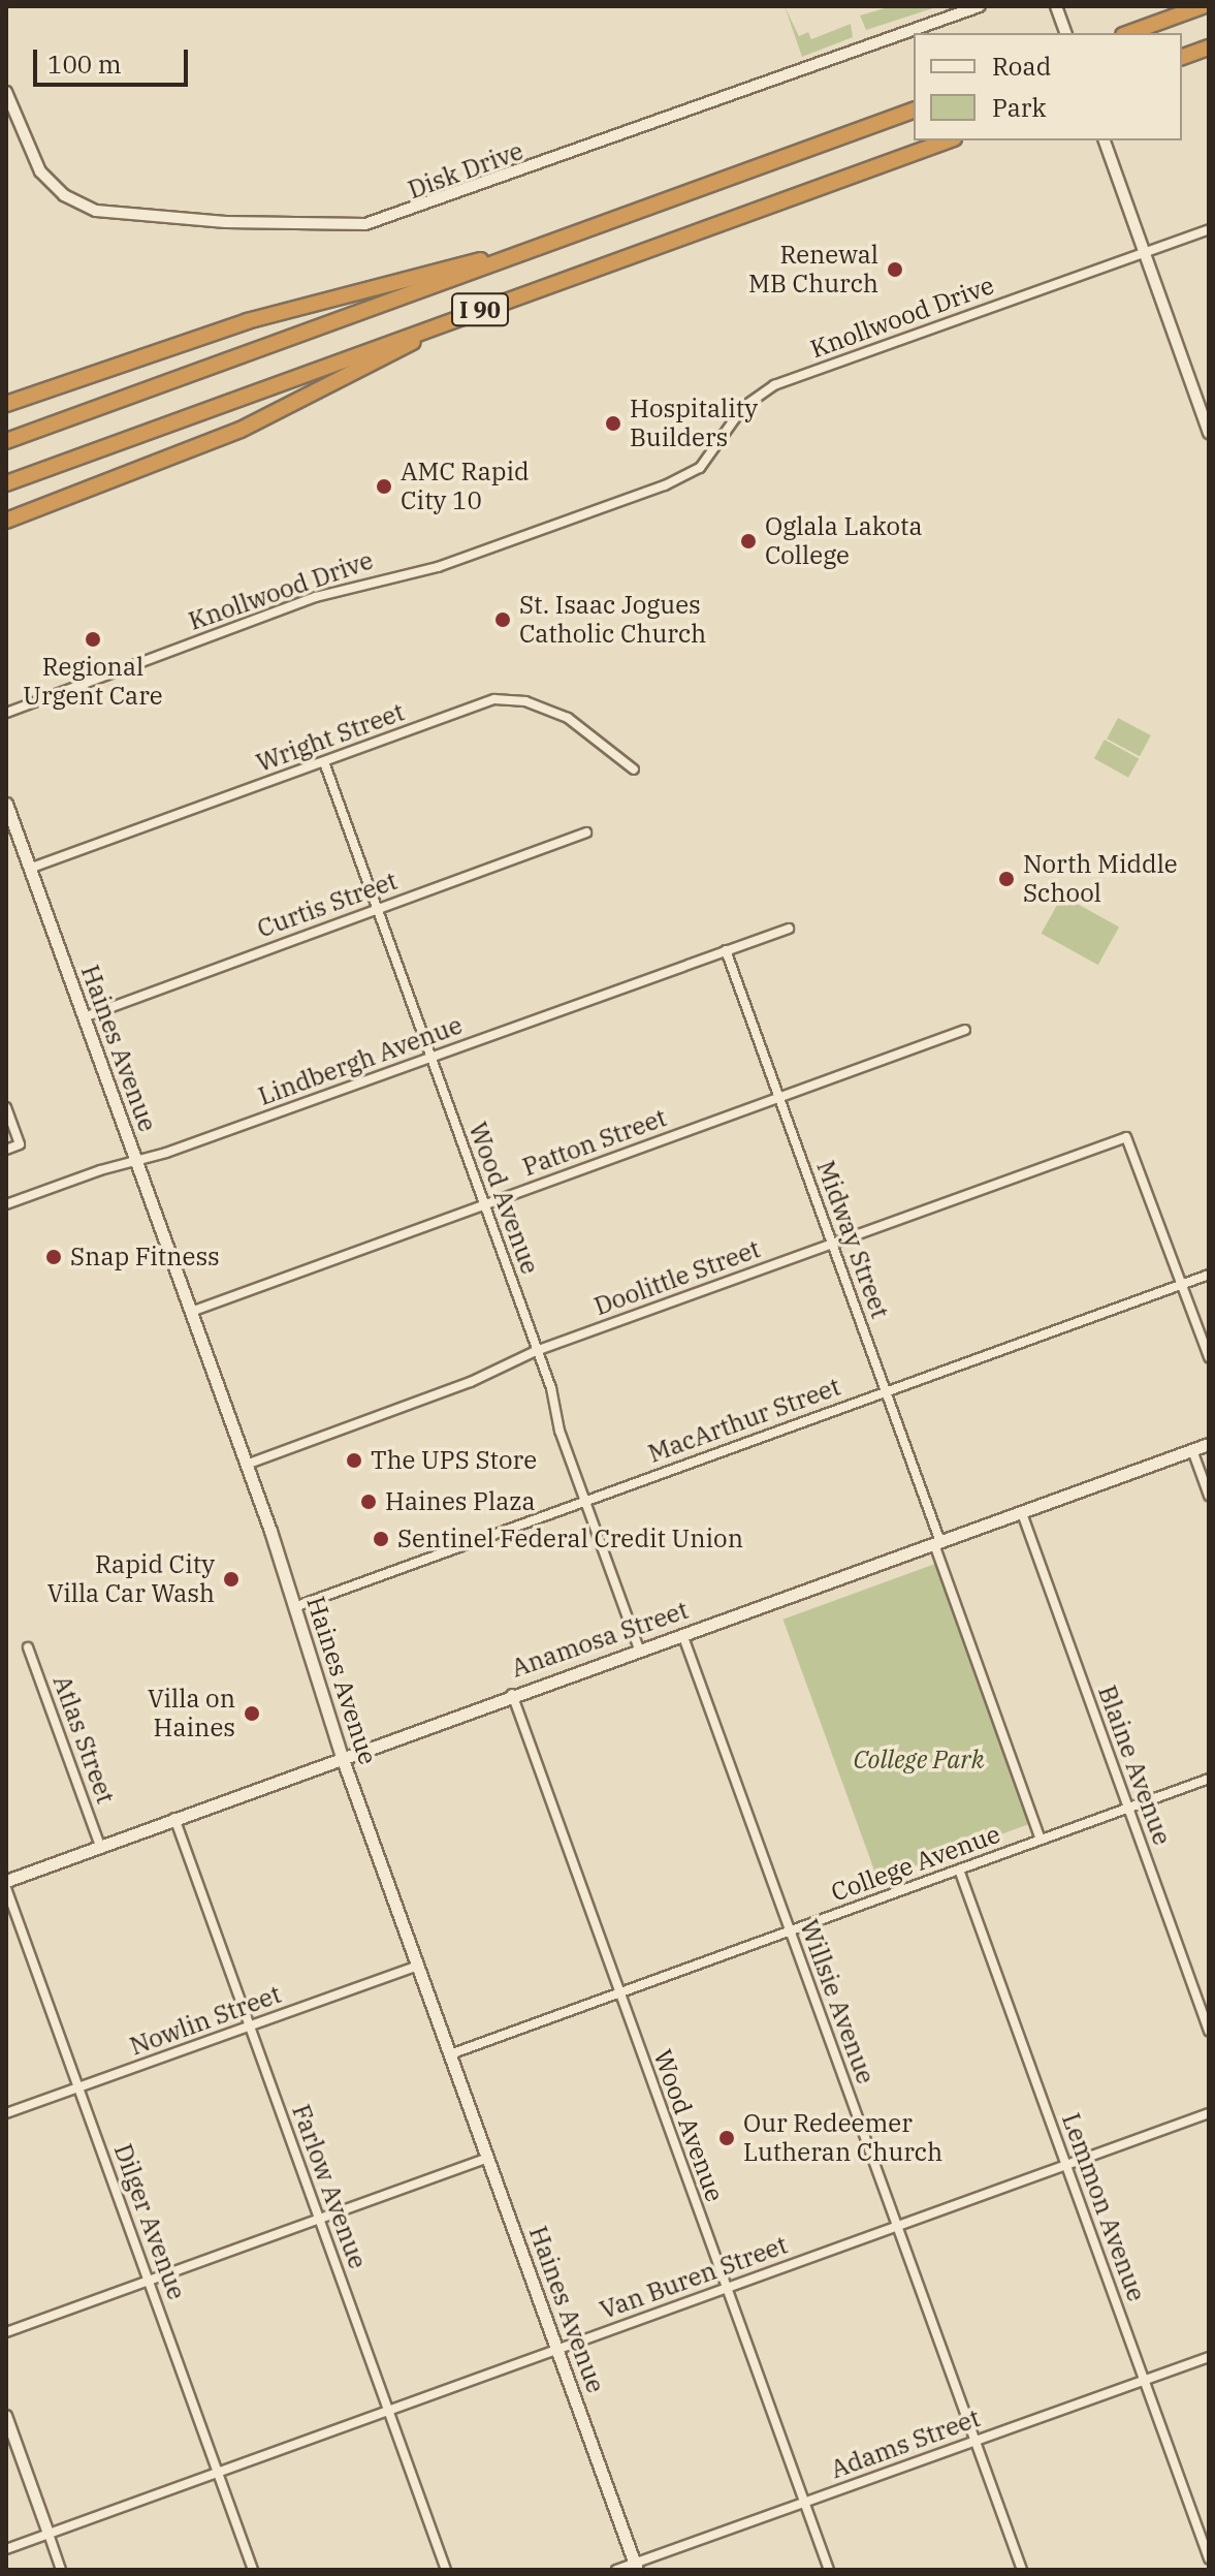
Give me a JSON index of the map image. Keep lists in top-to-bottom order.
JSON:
{
  "streets": {
    "highway": ["I 90"],
    "main road": ["Haines Avenue", "Anamosa Street"],
    "street": [
      "Disk Drive",
      "Knollwood Drive",
      "Wright Street",
      "Curtis Street",
      "Lindbergh Avenue",
      "Patton Street",
      "Wood Avenue",
      "Midway Street",
      "Doolittle Street",
      "MacArthur Street",
      "Atlas Street",
      "Blaine Avenue",
      "College Avenue",
      "Willsie Avenue",
      "Nowlin Street",
      "Farlow Avenue",
      "Lemmon Avenue",
      "Dilger Avenue",
      "Van Buren Street",
      "Adams Street"
    ]
  },
  "crossings": [
    ["Wright Street", "Haines Avenue"],
    ["Wright Street", "Wood Avenue"],
    ["Curtis Street", "Haines Avenue"],
    ["Curtis Street", "Wood Avenue"],
    ["Haines Avenue", "Lindbergh Avenue"],
    ["Haines Avenue", "Patton Street"],
    ["Haines Avenue", "Doolittle Street"],
    ["Haines Avenue", "MacArthur Street"],
    ["Haines Avenue", "Anamosa Street"],
    ["Haines Avenue", "College Avenue"],
    ["Haines Avenue", "Nowlin Street"],
    ["Haines Avenue", "Van Buren Street"],
    ["Haines Avenue", "Adams Street"],
    ["Lindbergh Avenue", "Wood Avenue"],
    ["Lindbergh Avenue", "Midway Street"],
    ["Patton Street", "Wood Avenue"],
    ["Patton Street", "Midway Street"],
    ["Wood Avenue", "Doolittle Street"],
    ["Wood Avenue", "MacArthur Street"],
    ["Wood Avenue", "Anamosa Street"],
    ["Wood Avenue", "College Avenue"],
    ["Wood Avenue", "Van Buren Street"],
    ["Wood Avenue", "Adams Street"],
    ["Midway Street", "Doolittle Street"],
    ["Midway Street", "MacArthur Street"],
    ["Midway Street", "Anamosa Street"],
    ["Midway Street", "College Avenue"],
    ["Doolittle Street", "MacArthur Street"],
    ["Anamosa Street", "Atlas Street"],
    ["Anamosa Street", "Blaine Avenue"],
    ["Anamosa Street", "Willsie Avenue"],
    ["Anamosa Street", "Farlow Avenue"],
    ["Blaine Avenue", "College Avenue"],
    ["College Avenue", "Willsie Avenue"],
    ["College Avenue", "Lemmon Avenue"],
    ["Willsie Avenue", "Van Buren Street"],
    ["Willsie Avenue", "Adams Street"],
    ["Nowlin Street", "Farlow Avenue"],
    ["Nowlin Street", "Dilger Avenue"],
    ["Farlow Avenue", "Van Buren Street"],
    ["Lemmon Avenue", "Van Buren Street"],
    ["Lemmon Avenue", "Adams Street"],
    ["Dilger Avenue", "Van Buren Street"]
  ],
  "parks": ["College Park"],
  "places": [
    "Renewal MB Church",
    "Hospitality Builders",
    "AMC Rapid City 10",
    "Oglala Lakota College",
    "St. Isaac Jogues Catholic Church",
    "Regional Urgent Care",
    "North Middle School",
    "Snap Fitness",
    "The UPS Store",
    "Haines Plaza",
    "Sentinel Federal Credit Union",
    "Rapid City Villa Car Wash",
    "Villa on Haines",
    "Our Redeemer Lutheran Church"
  ],
  "legend": ["Road", "Park"],
  "scale_bar": "100 m"
}
